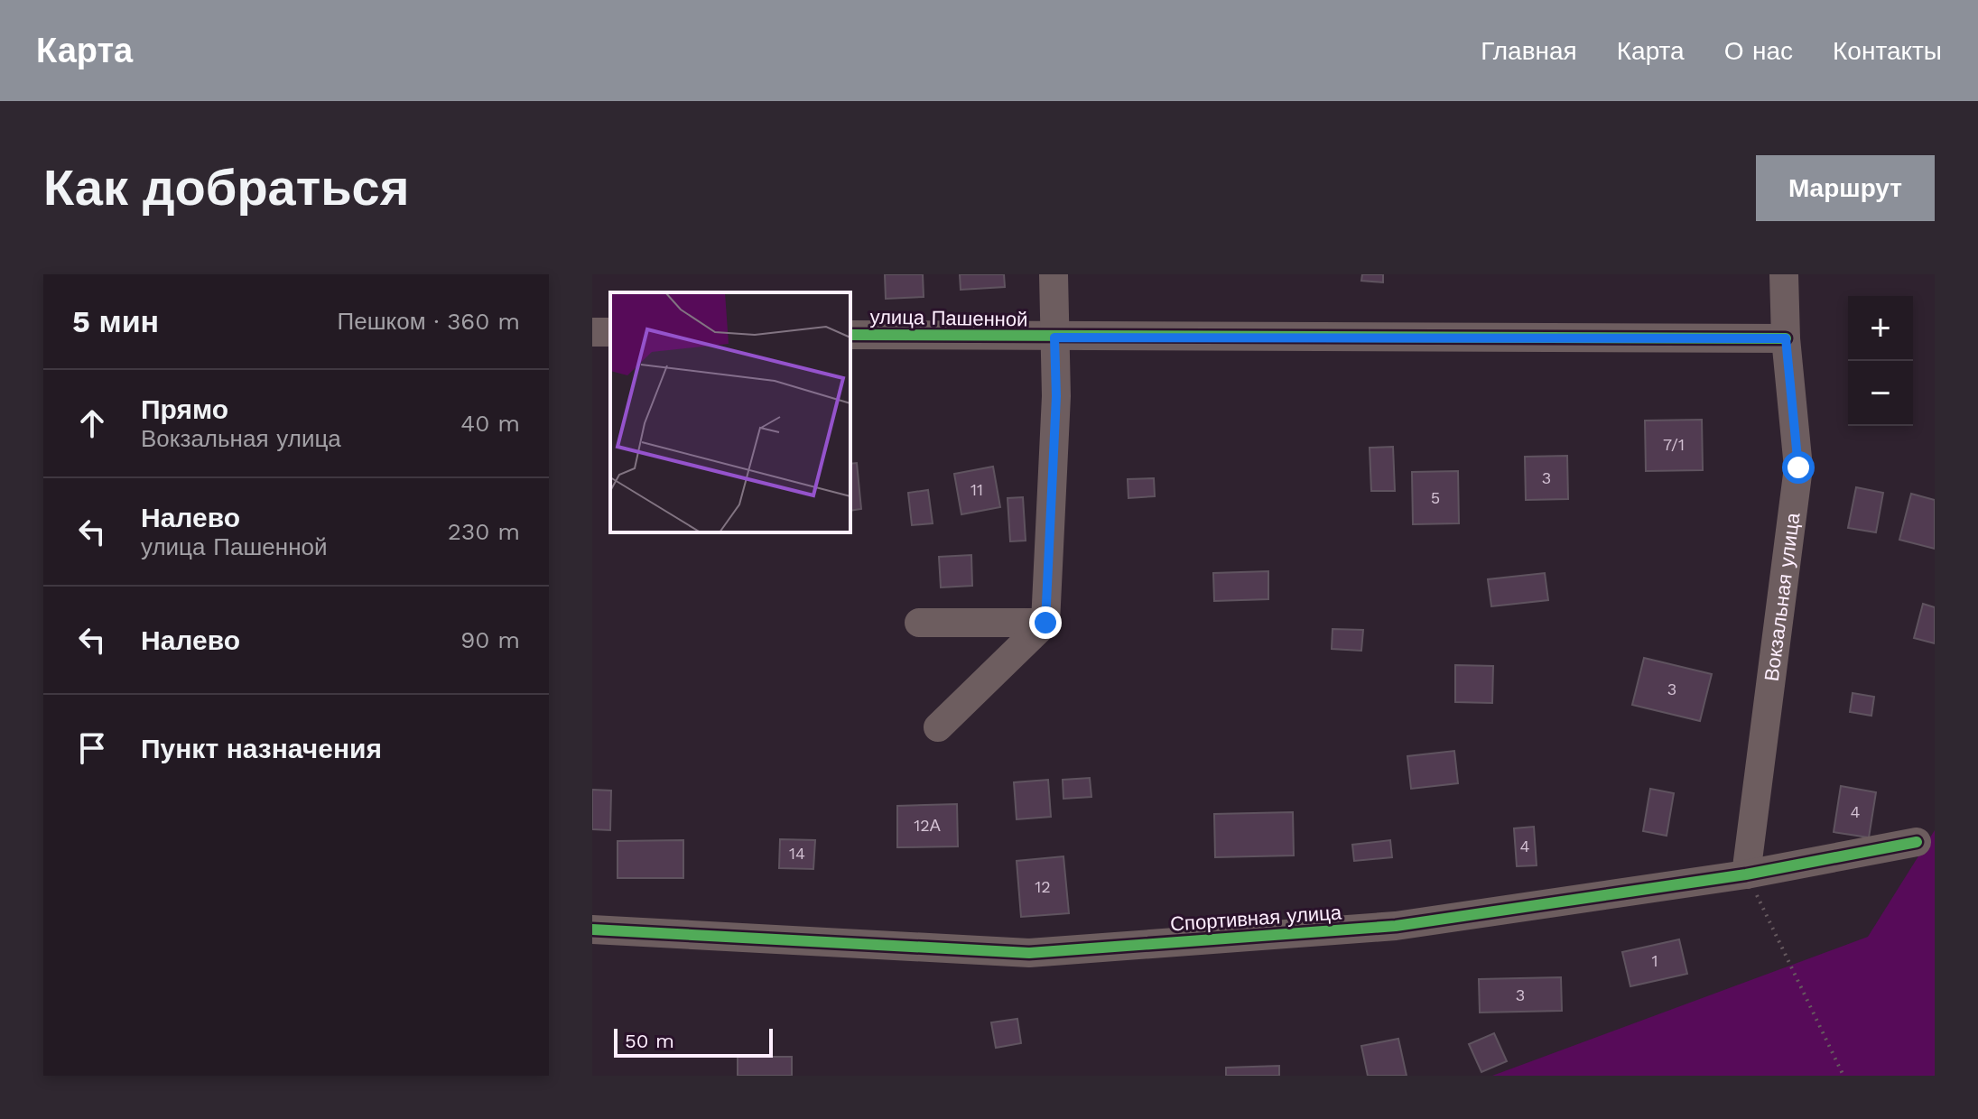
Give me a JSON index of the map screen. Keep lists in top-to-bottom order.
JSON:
{
  "streets": {
    "street": ["улица Пашенной", "Вокзальная улица", "Спортивная улица"]
  },
  "crossings": [
    ["улица Пашенной", "Вокзальная улица"],
    ["Вокзальная улица", "Спортивная улица"]
  ],
  "house_numbers": [
    "7/1",
    "3",
    "11",
    "5",
    "3",
    "4",
    "12А",
    "4",
    "14",
    "12",
    "1",
    "3"
  ],
  "scale_bar": "50 m",
  "page": {
    "header": "Карта",
    "nav": [
      "Главная",
      "Карта",
      "О нас",
      "Контакты"
    ],
    "buttons": "Маршрут",
    "title": "Как добраться",
    "heading": ["5 мин", "Пешком · 360 m"],
    "map_buttons": ["+", "−"],
    "list": [
      ["Прямо", "Вокзальная улица", "40 m"],
      ["Налево", "улица Пашенной", "230 m"],
      ["Налево", "90 m"],
      "Пункт назначения"
    ],
    "scale": "50 m"
  }
}
